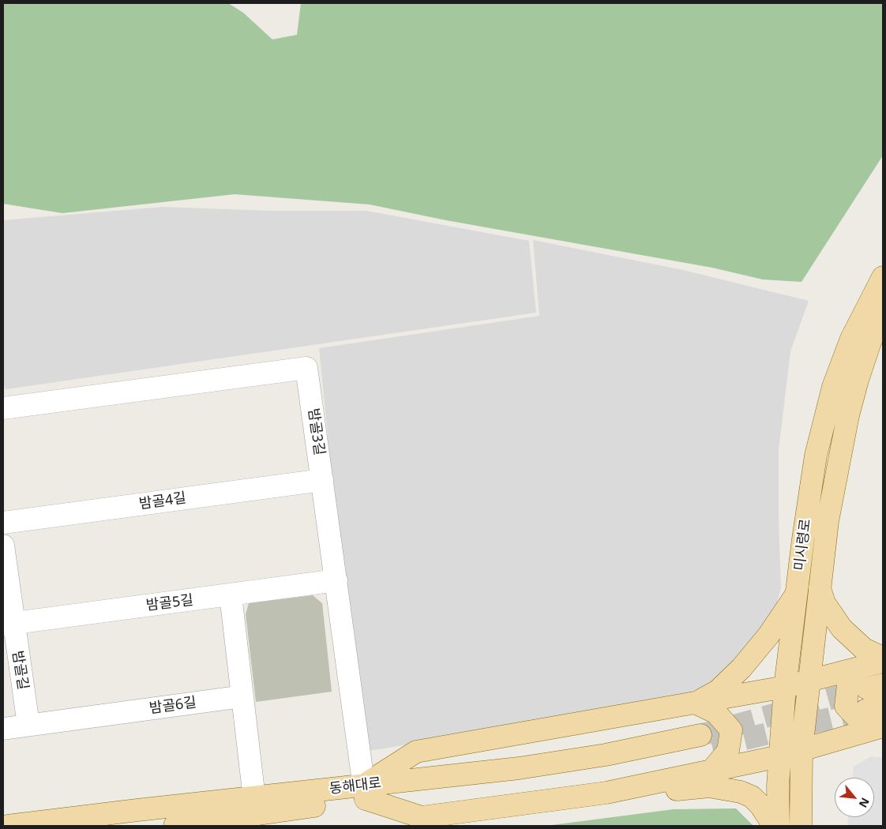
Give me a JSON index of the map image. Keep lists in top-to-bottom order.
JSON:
{
  "streets": {
    "main road": ["미시령로", "동해대로"],
    "street": [
      "밤골3길",
      "밤골4길",
      "밤골5길",
      "밤골길",
      "밤골6길"
    ]
  },
  "crossings": [
    ["밤골3길", "밤골4길"],
    ["밤골3길", "밤골5길"],
    ["밤골3길", "동해대로"],
    ["밤골5길", "밤골길"],
    ["밤골길", "밤골6길"]
  ],
  "north": "bottom right"
}
